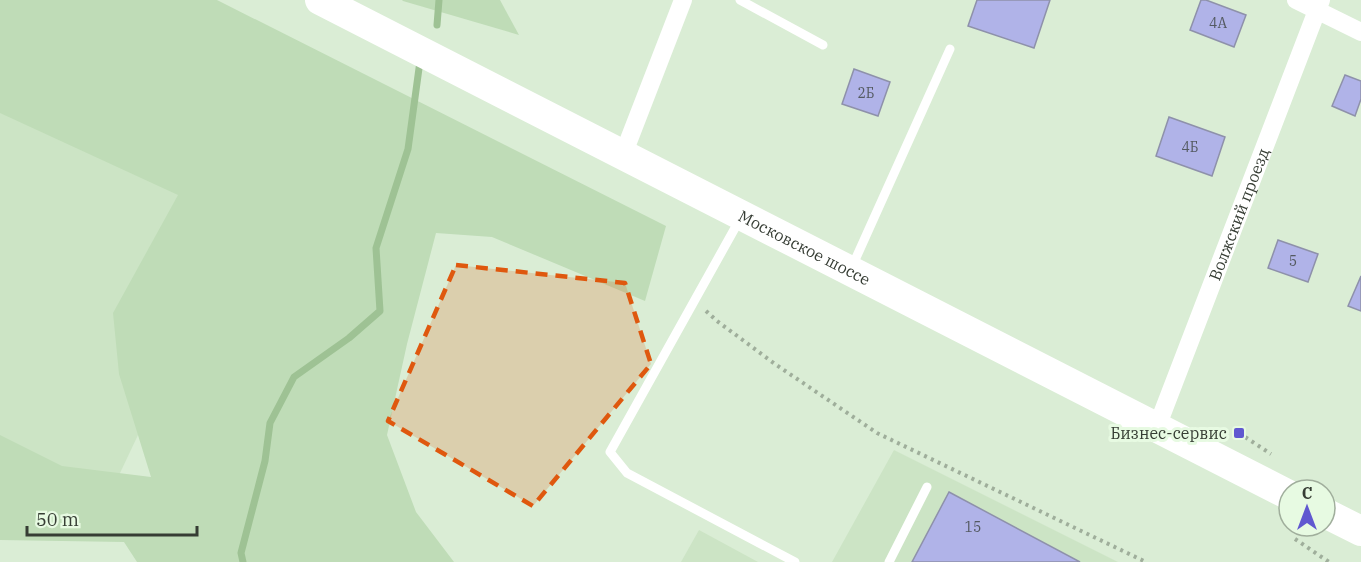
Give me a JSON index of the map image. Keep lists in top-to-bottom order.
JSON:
{
  "streets": {
    "main road": ["Московское шоссе"],
    "street": ["Волжский проезд"]
  },
  "crossings": [
    ["Волжский проезд", "Московское шоссе"]
  ],
  "places": {
    "transit": ["Бизнес-сервис"]
  },
  "house_numbers": [
    "4А",
    "2Б",
    "4Б",
    "5",
    "15"
  ],
  "scale_bar": "50 m",
  "north": "top"
}
